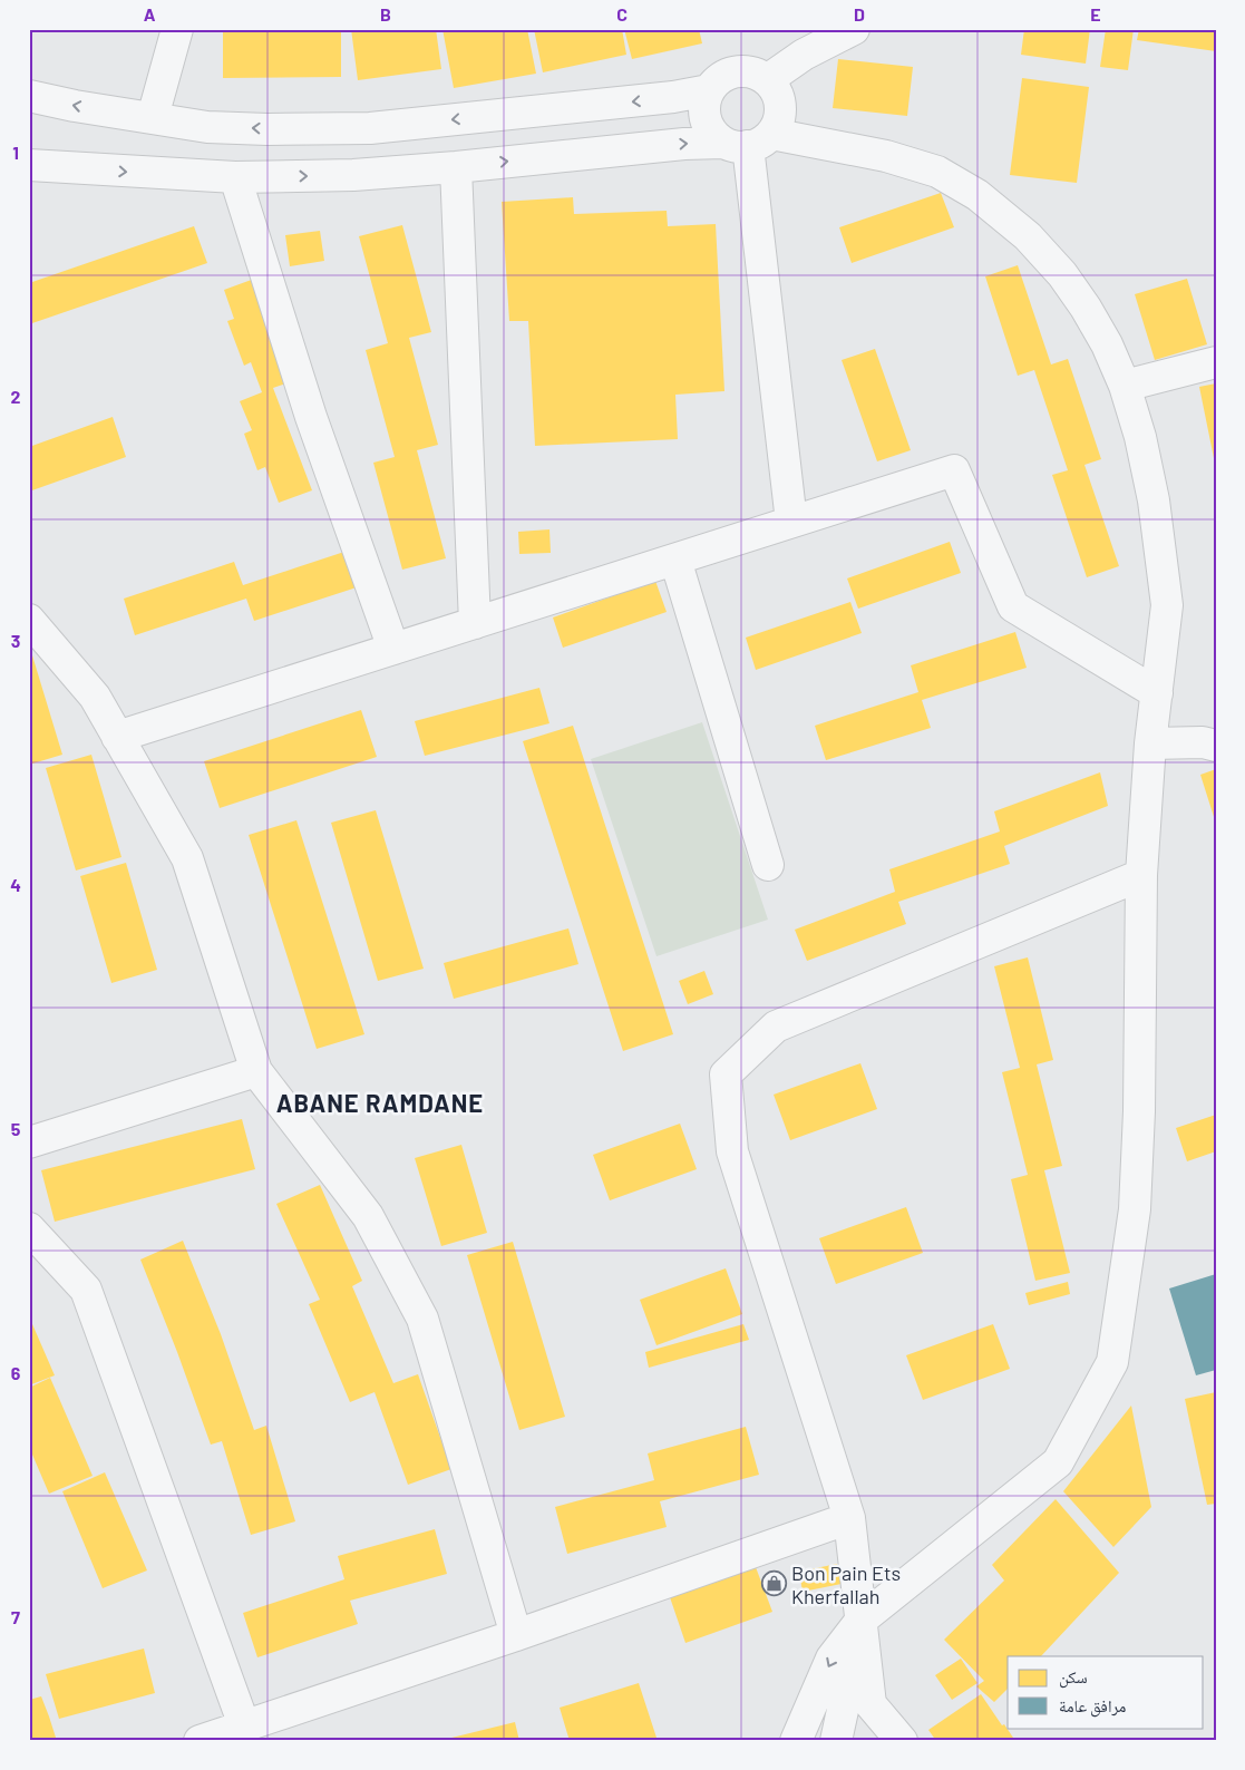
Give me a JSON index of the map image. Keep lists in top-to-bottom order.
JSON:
{
  "districts": ["ABANE RAMDANE"],
  "places": {
    "shop": ["Bon Pain Ets Kherfallah"]
  },
  "legend": ["سكن", "مرافق عامة"],
  "grid": {
    "columns": [
      "A",
      "B",
      "C",
      "D",
      "E"
    ],
    "rows": [
      "1",
      "2",
      "3",
      "4",
      "5",
      "6",
      "7"
    ]
  }
}
